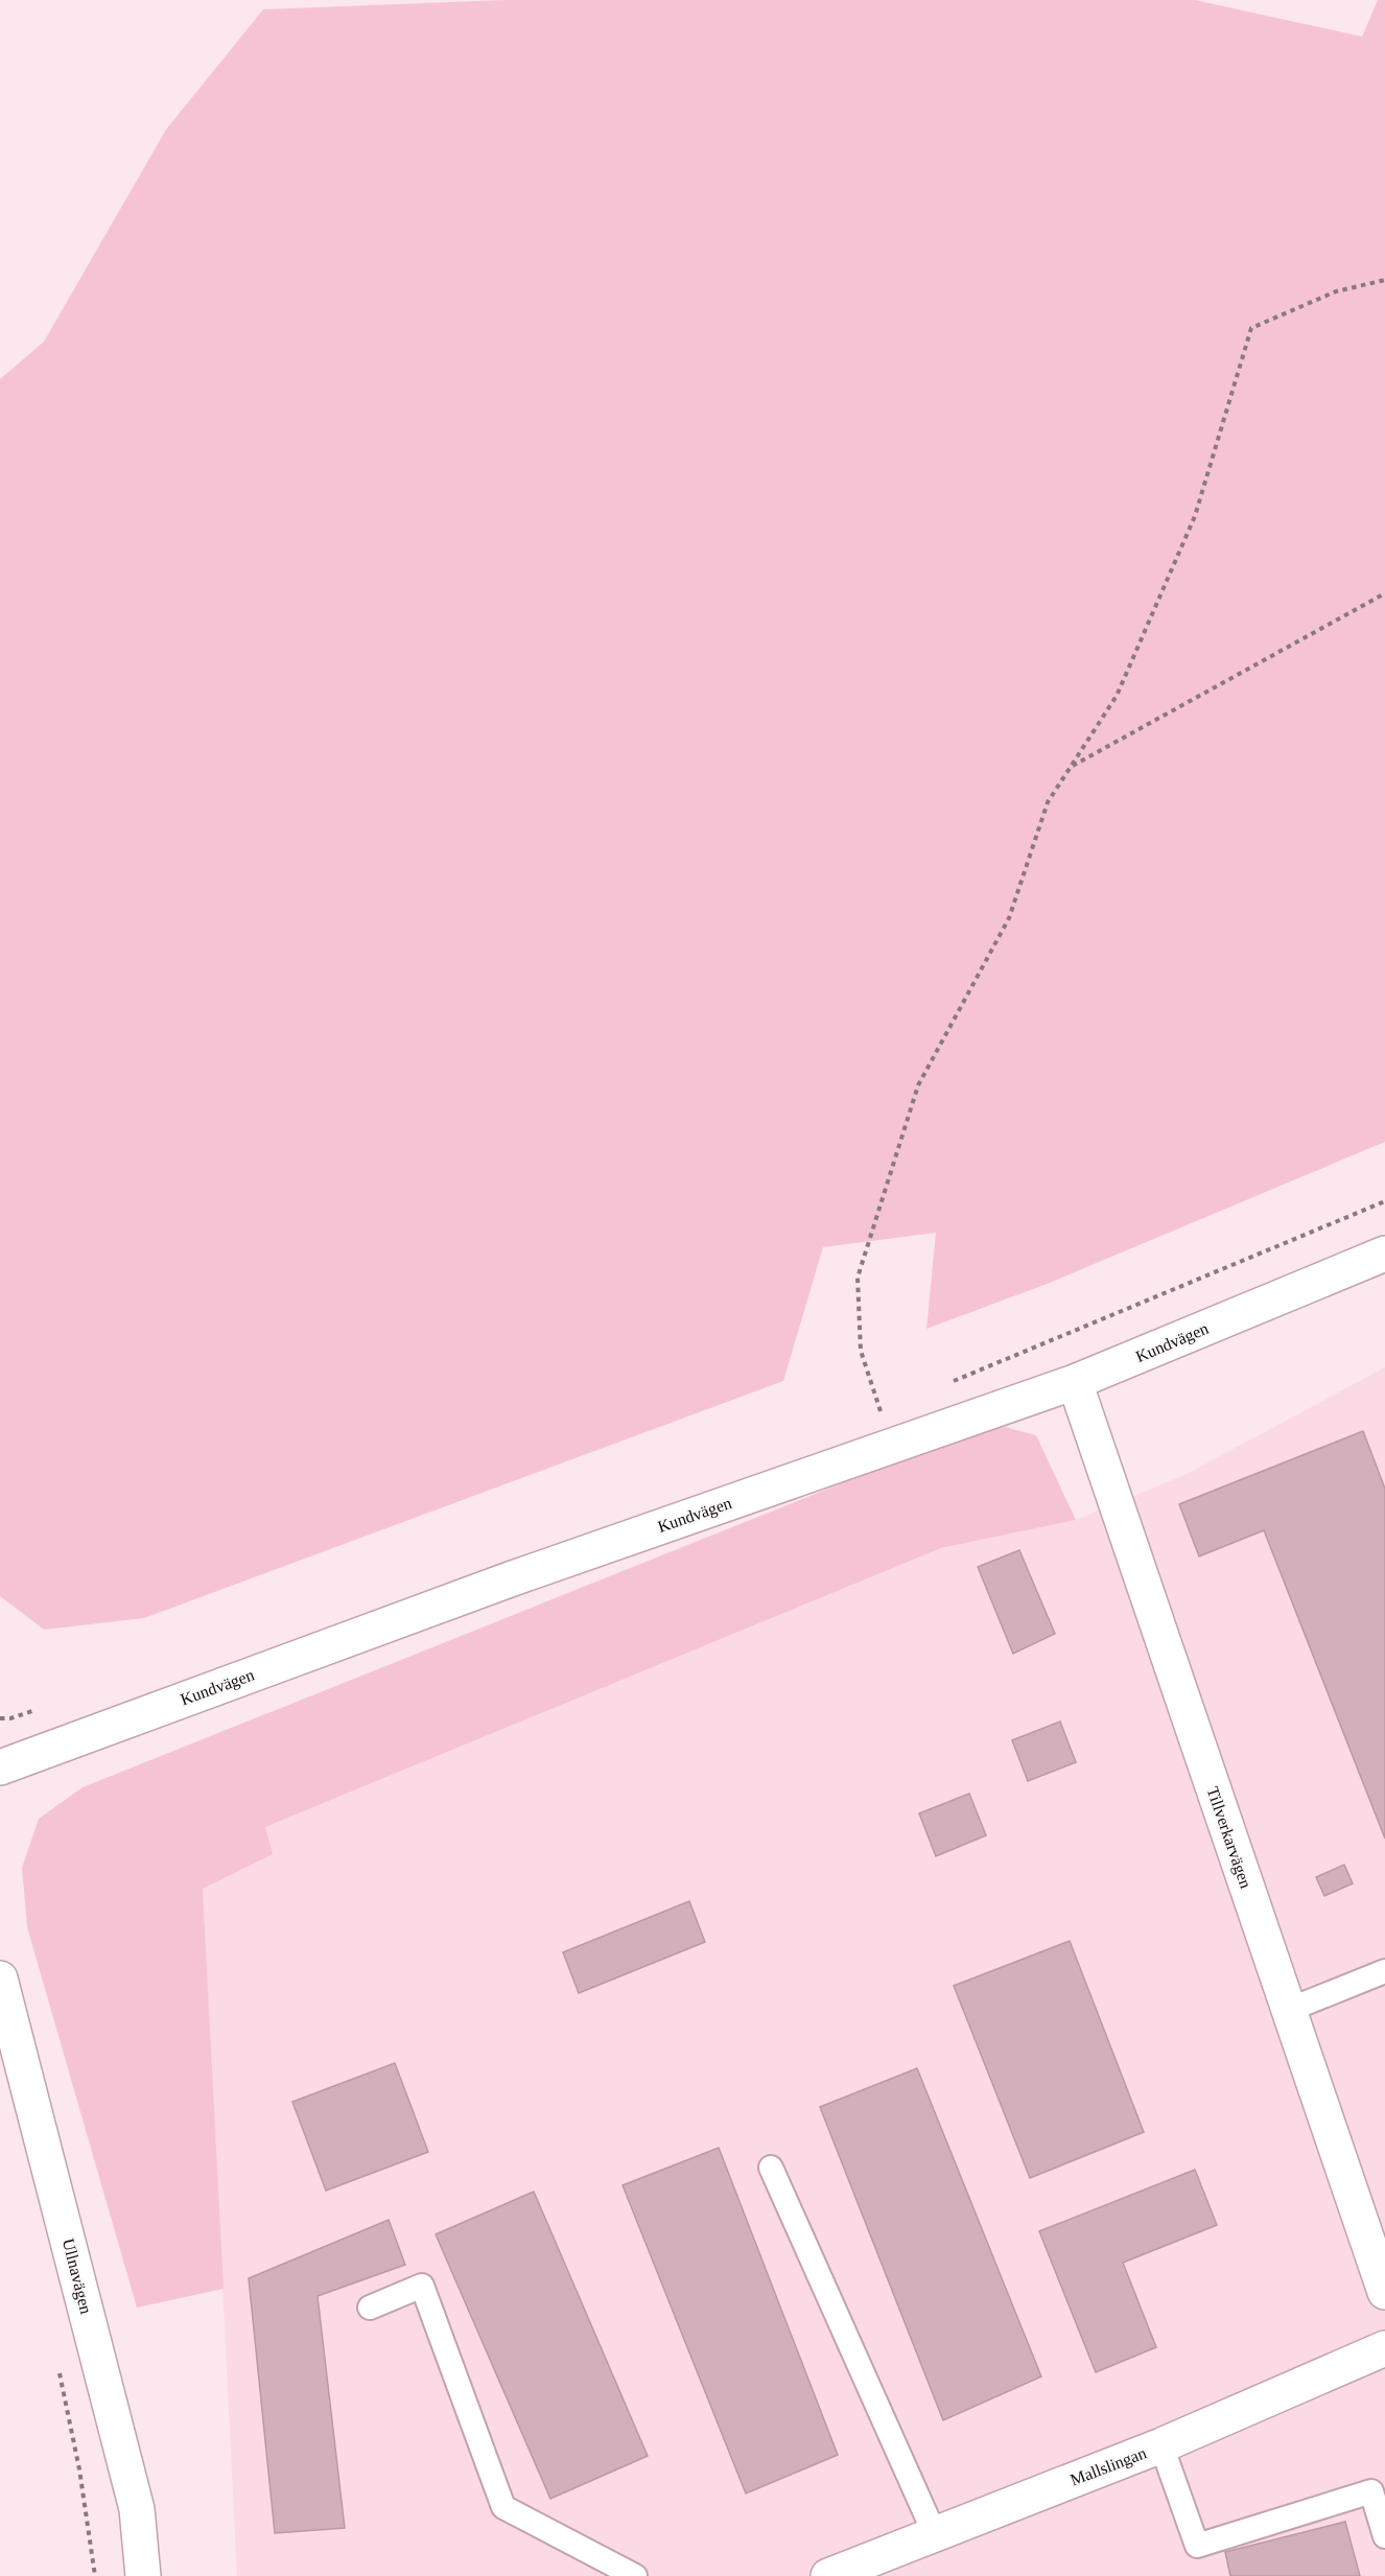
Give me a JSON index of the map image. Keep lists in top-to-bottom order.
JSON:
{
  "streets": {
    "street": [
      "Kundvägen",
      "Tillverkarvägen",
      "Ullnavägen",
      "Mallslingan"
    ]
  },
  "crossings": [
    ["Kundvägen", "Tillverkarvägen"]
  ]
}
